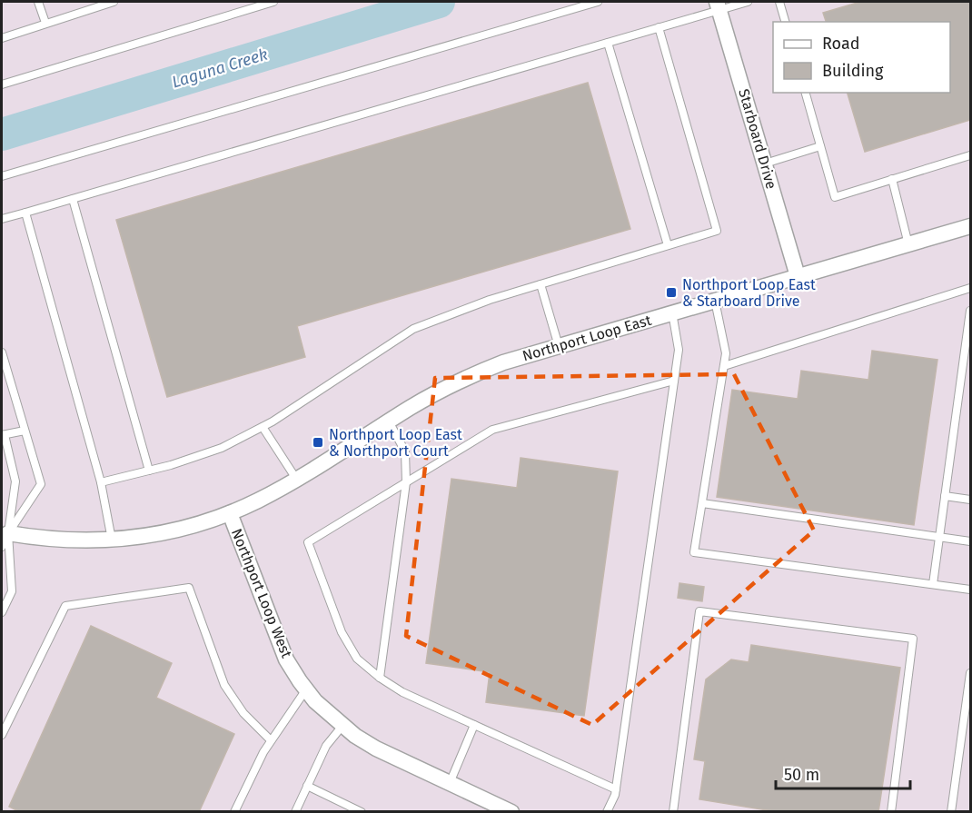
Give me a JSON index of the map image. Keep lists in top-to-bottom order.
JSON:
{
  "streets": {
    "street": ["Starboard Drive", "Northport Loop East", "Northport Loop West"]
  },
  "crossings": [
    ["Starboard Drive", "Northport Loop East"],
    ["Northport Loop East", "Northport Loop West"]
  ],
  "water": ["Laguna Creek"],
  "places": {
    "transit": ["Northport Loop East & Starboard Drive", "Northport Loop East & Northport Court"]
  },
  "legend": ["Road", "Building"],
  "scale_bar": "50 m"
}
